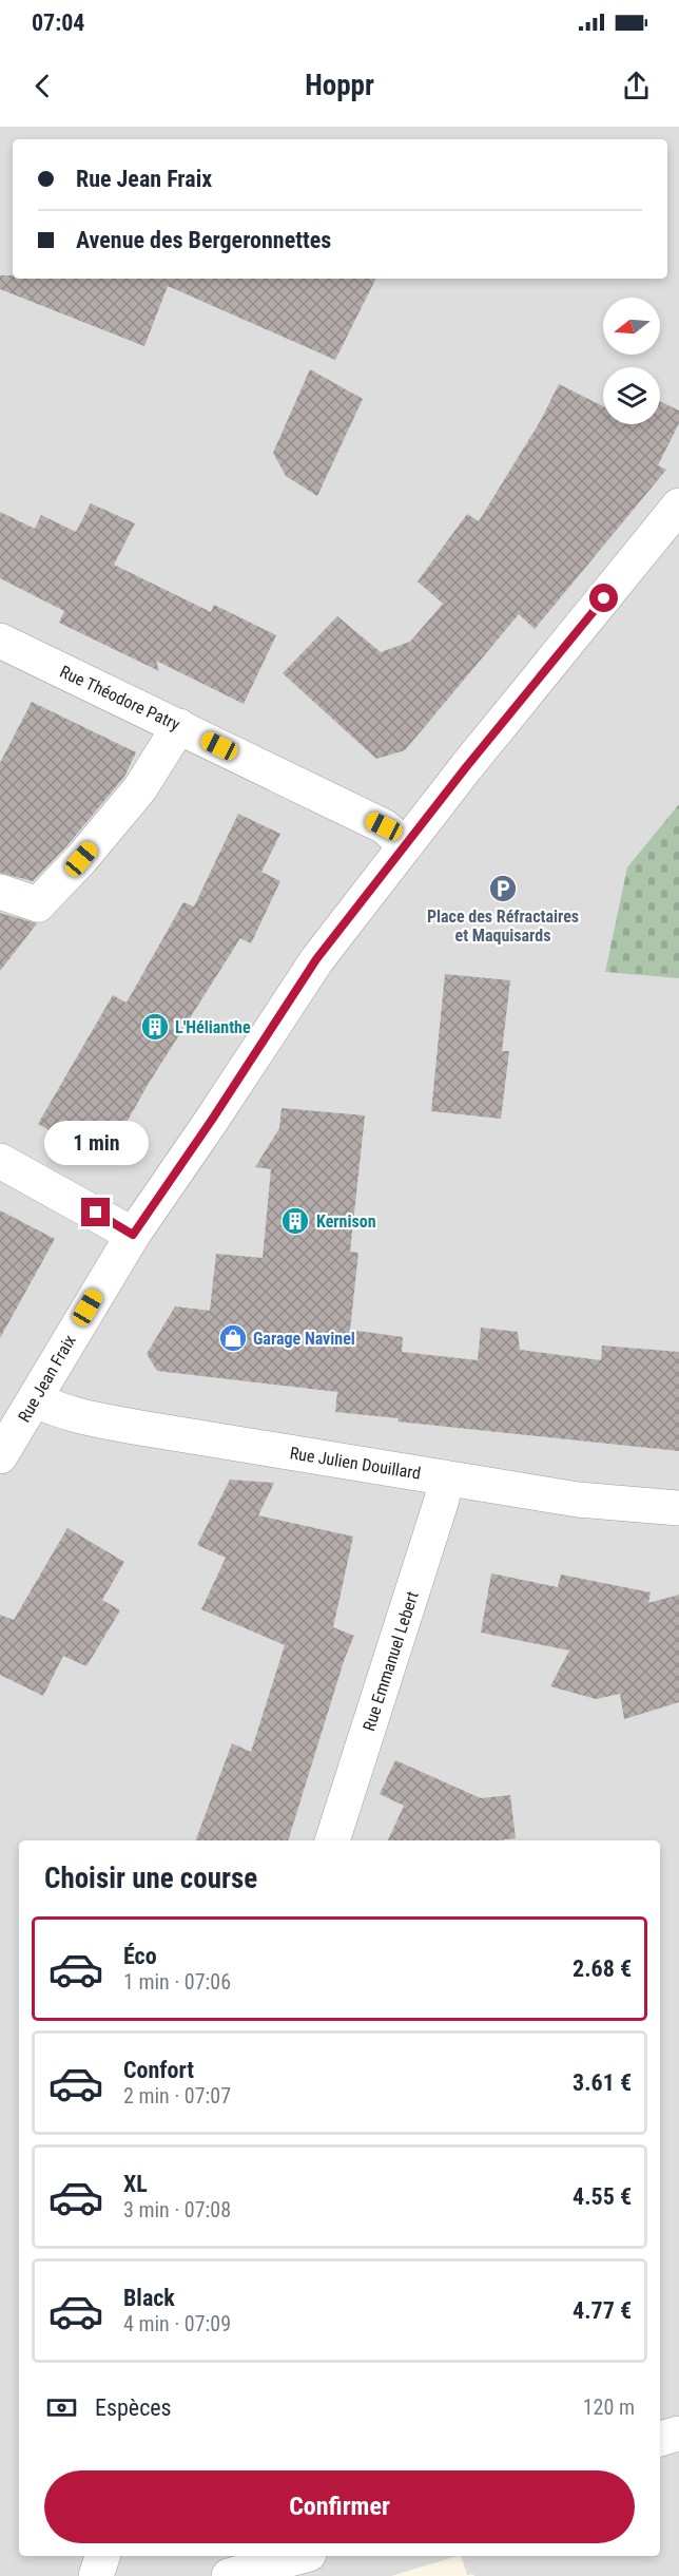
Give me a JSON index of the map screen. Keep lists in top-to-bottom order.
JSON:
{
  "streets": {
    "street": [
      "Rue Théodore Patry",
      "Rue Jean Fraix",
      "Rue Julien Douillard",
      "Rue Emmanuel Lebert"
    ]
  },
  "crossings": [
    ["Rue Théodore Patry", "Rue Jean Fraix"],
    ["Rue Jean Fraix", "Rue Julien Douillard"],
    ["Rue Julien Douillard", "Rue Emmanuel Lebert"]
  ],
  "places": {
    "parking": ["Place des Réfractaires et Maquisards"],
    "building": ["L'Hélianthe", "Kernison"],
    "shop": ["Garage Navinel"]
  },
  "north": "left",
  "page": {
    "status": "07:04",
    "header": "Hoppr",
    "banner": ["Rue Jean Fraix", "Avenue des Bergeronnettes"],
    "bubble": "1 min",
    "heading": "Choisir une course",
    "list": [
      {
        "name": "Éco",
        "note": "1 min · 07:06",
        "value": "2.68 €"
      },
      {
        "name": "Confort",
        "note": "2 min · 07:07",
        "value": "3.61 €"
      },
      {
        "name": "XL",
        "note": "3 min · 07:08",
        "value": "4.55 €"
      },
      {
        "name": "Black",
        "note": "4 min · 07:09",
        "value": "4.77 €"
      }
    ],
    "pay": ["Espèces", "120 m"],
    "buttons": "Confirmer"
  }
}
